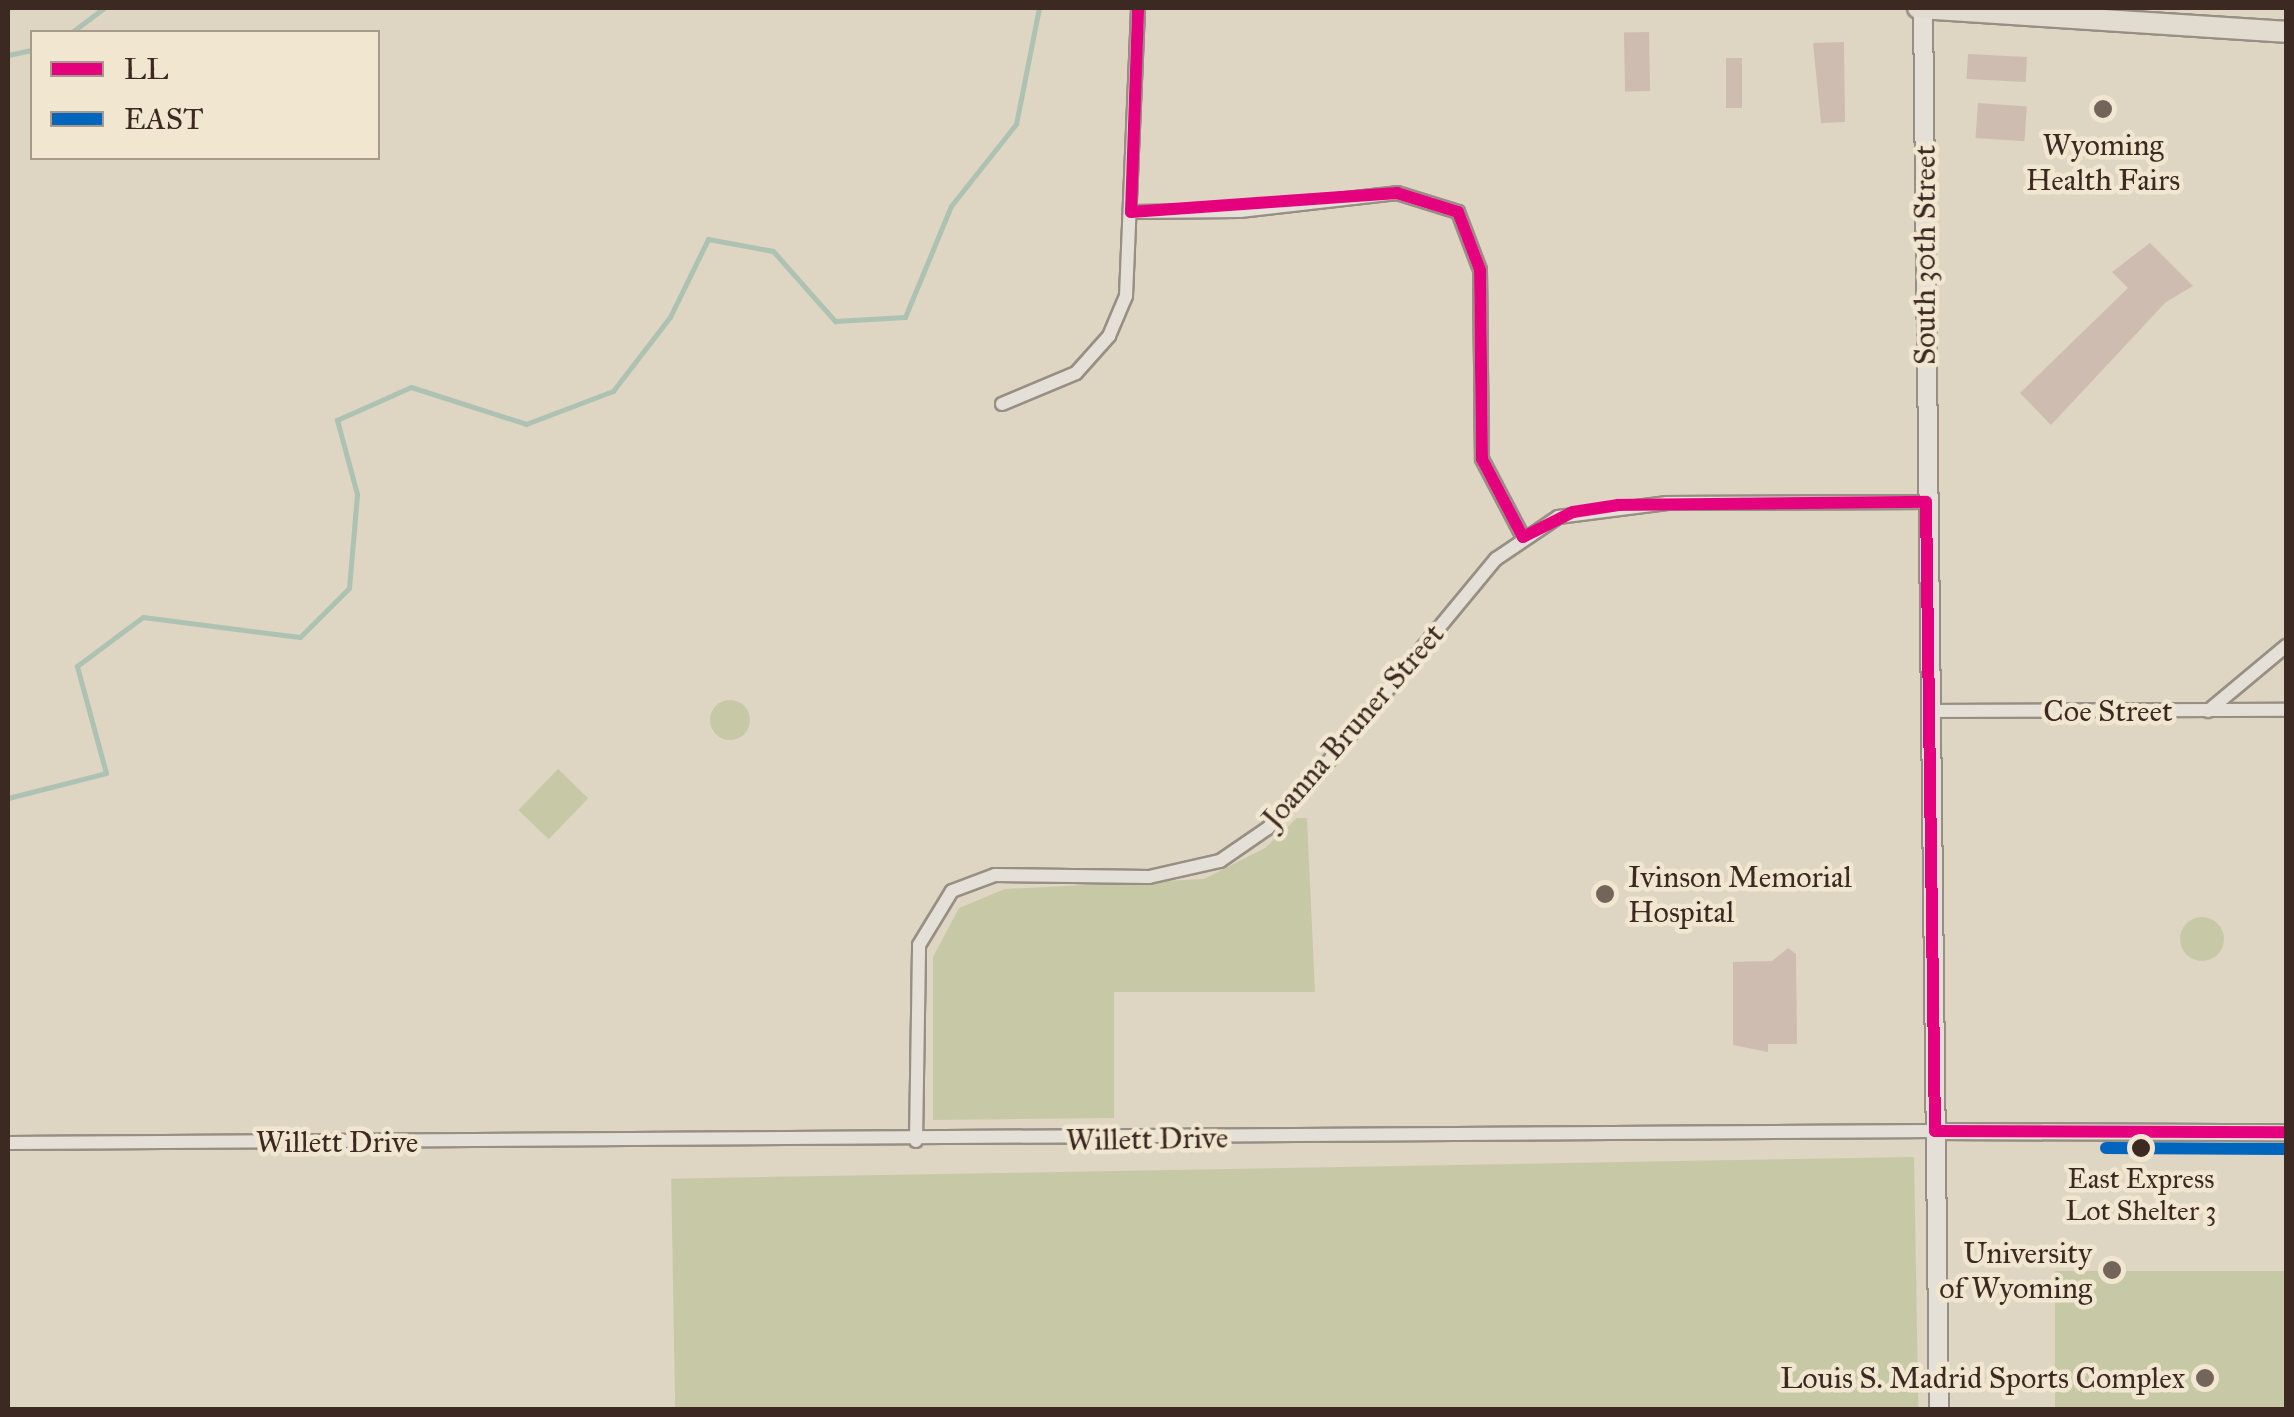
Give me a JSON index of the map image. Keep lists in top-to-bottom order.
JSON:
{
  "streets": {
    "main road": ["South 30th Street"],
    "street": ["Coe Street", "Joanna Bruner Street", "Willett Drive"]
  },
  "crossings": [
    ["South 30th Street", "Coe Street"],
    ["South 30th Street", "Joanna Bruner Street"],
    ["South 30th Street", "Willett Drive"],
    ["Joanna Bruner Street", "Willett Drive"]
  ],
  "places": [
    "Wyoming Health Fairs",
    "Ivinson Memorial Hospital",
    "East Express Lot Shelter 3",
    "University of Wyoming",
    "Louis S. Madrid Sports Complex"
  ],
  "lines": ["transit line LL", "transit line EAST"],
  "legend": ["LL", "EAST"]
}
